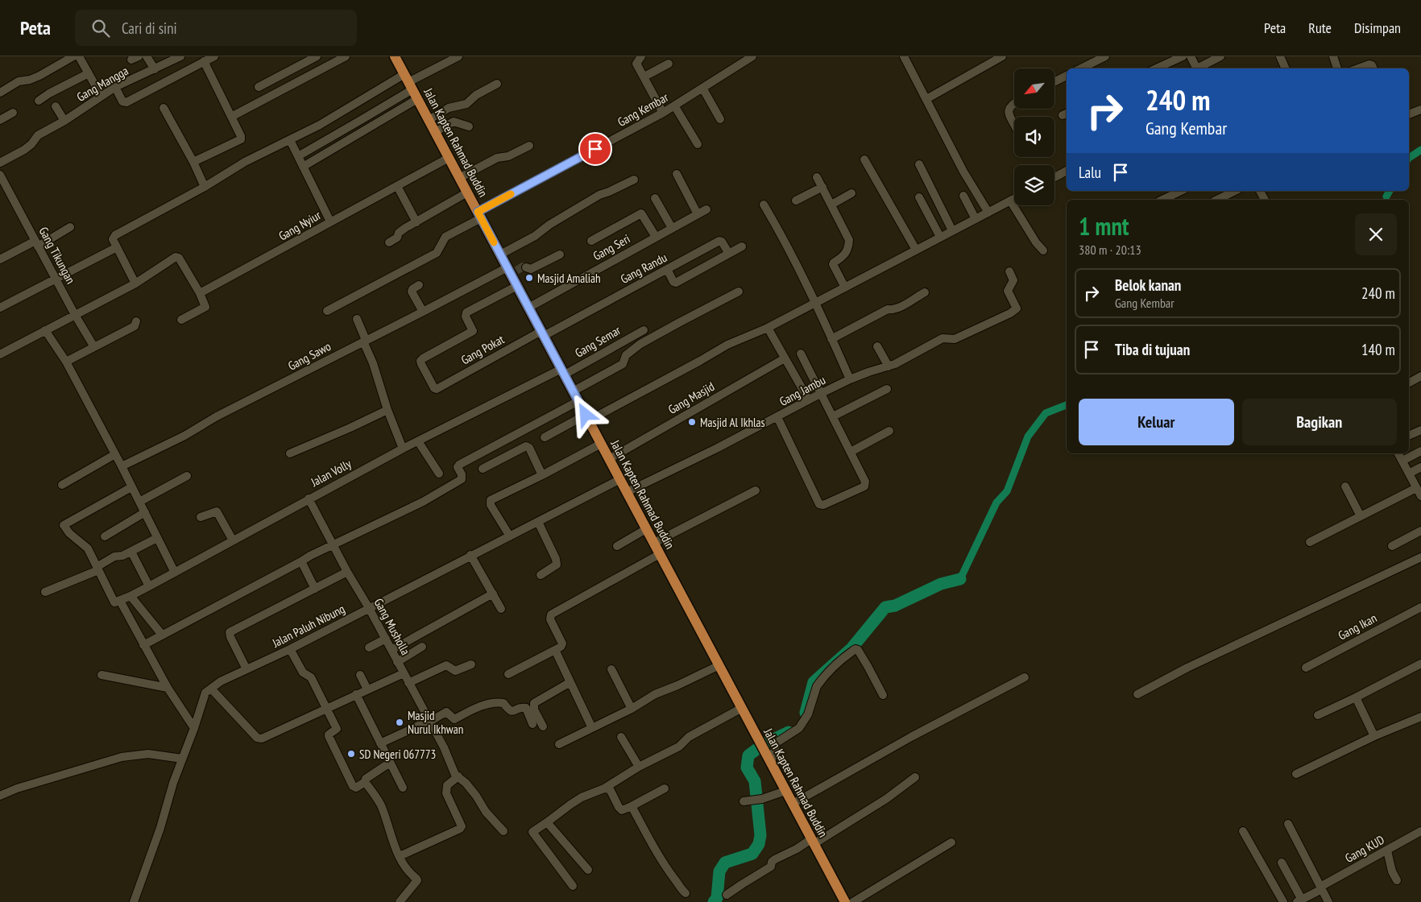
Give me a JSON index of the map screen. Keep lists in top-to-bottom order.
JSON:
{
  "streets": {
    "main road": ["Jalan Kapten Rahmad Buddin"],
    "street": [
      "Gang Mangga",
      "Gang Kembar",
      "Gang Nyiur",
      "Gang Seri",
      "Gang Tikungan",
      "Gang Randu",
      "Gang Semar",
      "Gang Pokat",
      "Gang Sawo",
      "Gang Jambu",
      "Gang Masjid",
      "Jalan Volly",
      "Jalan Paluh Nibung",
      "Gang Musholla",
      "Gang Ikan",
      "Gang KUD"
    ]
  },
  "crossings": [
    ["Gang Kembar", "Jalan Kapten Rahmad Buddin"],
    ["Jalan Kapten Rahmad Buddin", "Gang Nyiur"],
    ["Jalan Kapten Rahmad Buddin", "Gang Seri"],
    ["Jalan Kapten Rahmad Buddin", "Gang Randu"],
    ["Jalan Kapten Rahmad Buddin", "Gang Semar"],
    ["Jalan Kapten Rahmad Buddin", "Gang Pokat"],
    ["Jalan Kapten Rahmad Buddin", "Gang Sawo"],
    ["Jalan Kapten Rahmad Buddin", "Gang Jambu"],
    ["Jalan Kapten Rahmad Buddin", "Gang Masjid"],
    ["Jalan Kapten Rahmad Buddin", "Jalan Volly"],
    ["Jalan Kapten Rahmad Buddin", "Jalan Paluh Nibung"],
    ["Gang Randu", "Gang Pokat"],
    ["Gang Semar", "Jalan Volly"],
    ["Jalan Volly", "Gang Musholla"],
    ["Jalan Paluh Nibung", "Gang Musholla"]
  ],
  "places": [
    "Masjid Amaliah",
    "Masjid Al Ikhlas",
    "Masjid Nurul Ikhwan",
    "SD Negeri 067773"
  ],
  "north": "bottom left",
  "page": {
    "header": "Peta",
    "search": "Cari di sini",
    "nav": ["Peta", "Rute", "Disimpan"],
    "turn": ["240 m", "Gang Kembar"],
    "then": "Lalu",
    "heading": ["1 mnt", "380 m · 20:13"],
    "list": [
      {
        "name": "Belok kanan",
        "note": "Gang Kembar",
        "value": "240 m"
      },
      {
        "name": "Tiba di tujuan",
        "value": "140 m"
      }
    ],
    "buttons": ["Keluar", "Bagikan"]
  }
}
